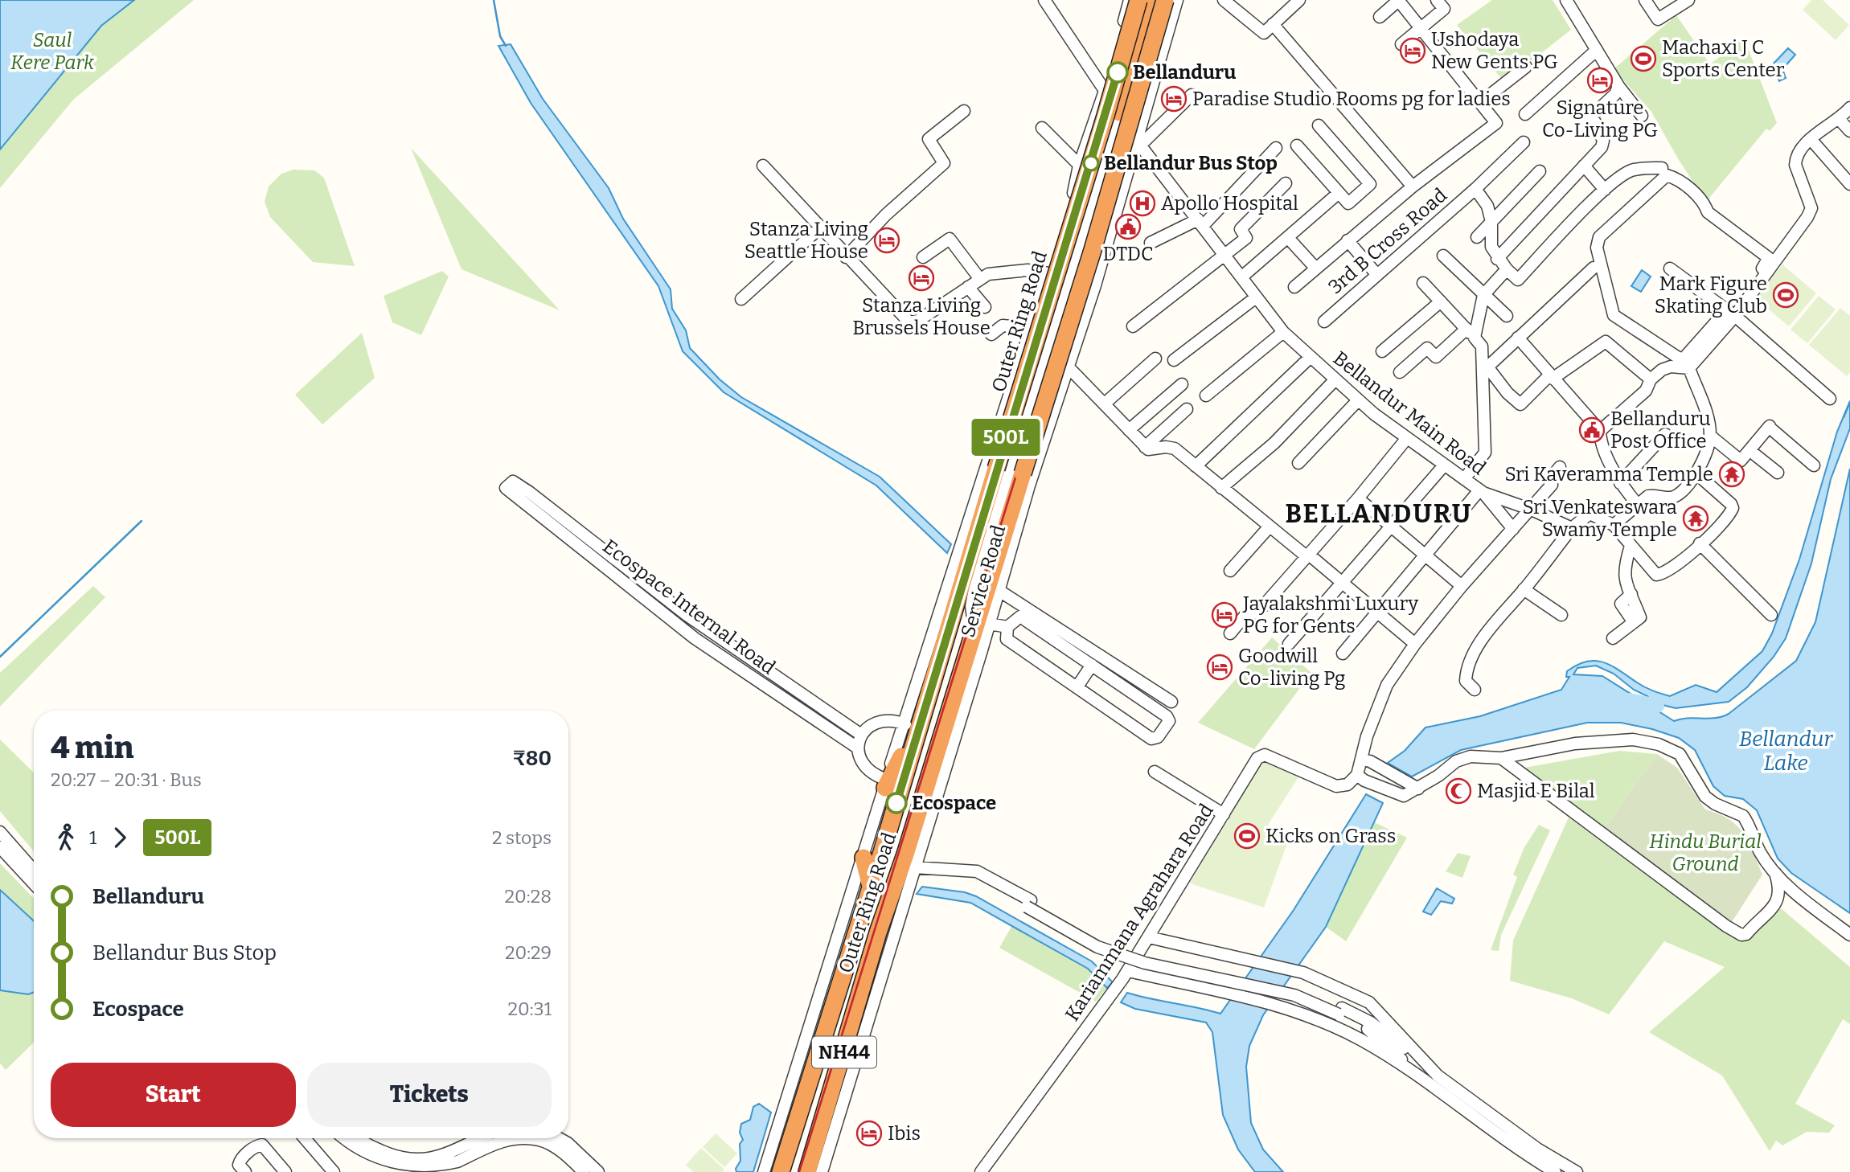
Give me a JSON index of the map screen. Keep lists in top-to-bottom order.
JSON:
{
  "streets": {
    "highway": ["Outer Ring Road", "NH44"],
    "street": [
      "3rd B Cross Road",
      "Bellandur Main Road",
      "Service Road",
      "Ecospace Internal Road",
      "Kariammana Agrahara Road"
    ]
  },
  "crossings": [
    ["Outer Ring Road", "Service Road"],
    ["Bellandur Main Road", "Service Road"]
  ],
  "districts": ["BELLANDURU"],
  "water": ["Bellandur Lake"],
  "parks": ["Saul Kere Park", "Hindu Burial Ground"],
  "places": {
    "hotel": [
      "Ushodaya New Gents PG",
      "Signature Co-Living PG",
      "Paradise Studio Rooms pg for ladies",
      "Stanza Living Seattle House",
      "Stanza Living Brussels House",
      "Jayalakshmi Luxury PG for Gents",
      "Goodwill Co-living Pg",
      "Ibis"
    ],
    "sports": ["Machaxi J C Sports Center", "Mark Figure Skating Club", "Kicks on Grass"],
    "other": ["Bellanduru", "Bellandur Bus Stop", "Ecospace"],
    "hospital": ["Apollo Hospital"],
    "public building": ["DTDC", "Bellanduru Post Office"],
    "temple": ["Sri Kaveramma Temple", "Sri Venkateswara Swamy Temple"],
    "mosque": ["Masjid E Bilal"]
  },
  "lines": ["bus line 500L"],
  "page": {
    "on_map": "500L",
    "heading": ["4 min", "20:27 – 20:31 · Bus", "₹80"],
    "legs": ["1", "500L", "2 stops"],
    "list": [
      {
        "name": "Bellanduru",
        "value": "20:28"
      },
      {
        "name": "Bellandur Bus Stop",
        "value": "20:29"
      },
      {
        "name": "Ecospace",
        "value": "20:31"
      }
    ],
    "buttons": ["Start", "Tickets"]
  }
}
